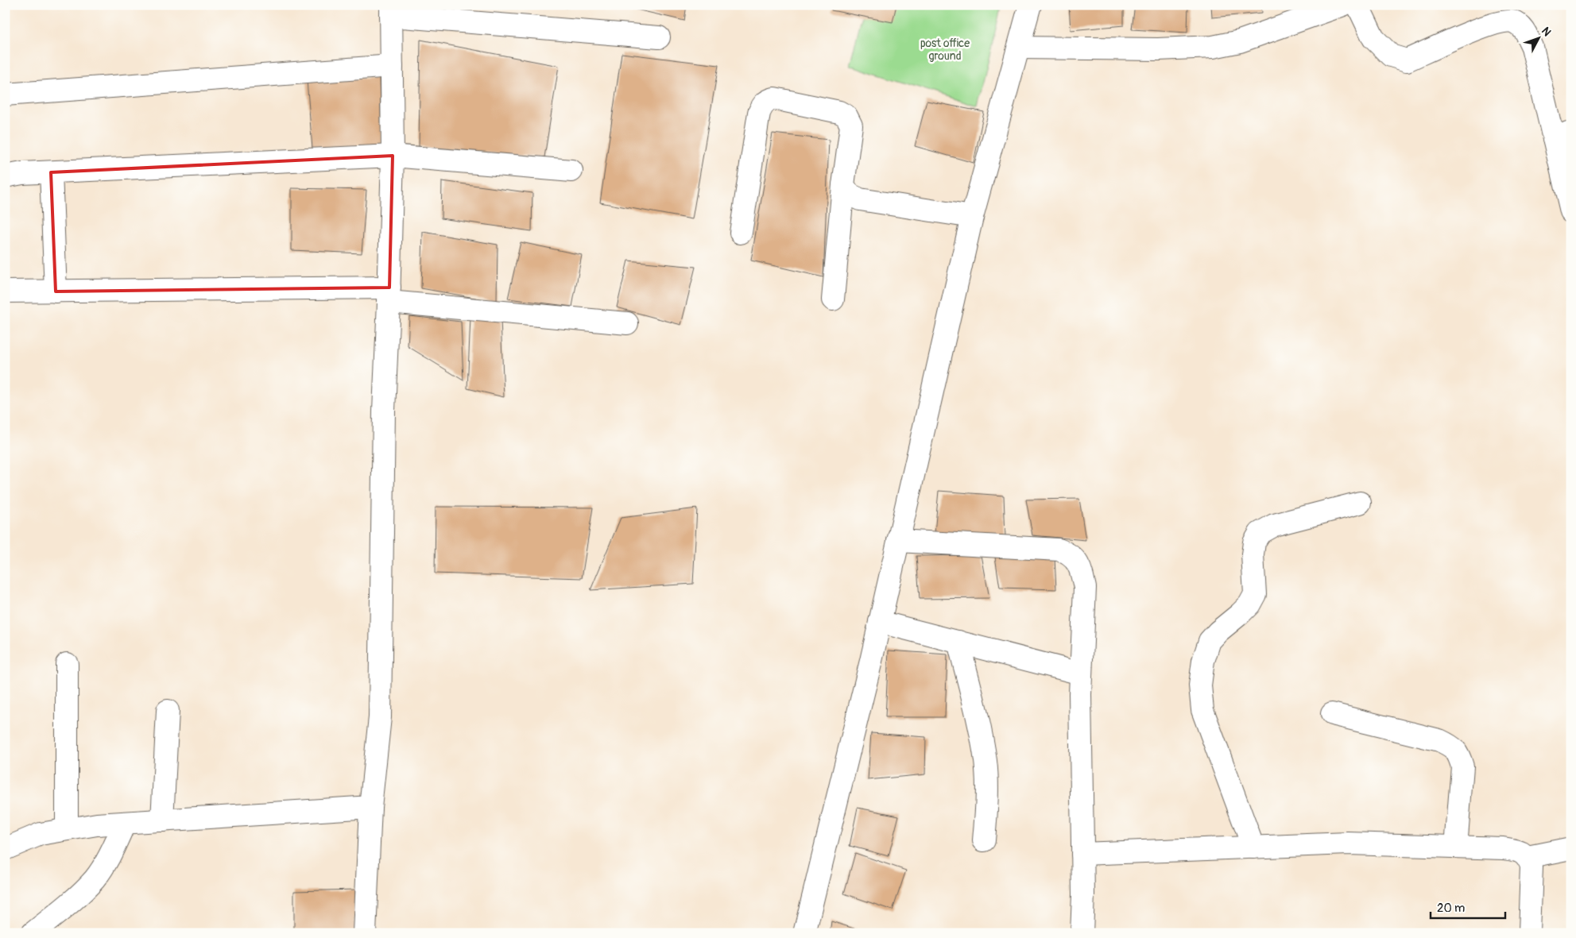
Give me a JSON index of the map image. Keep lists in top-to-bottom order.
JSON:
{
  "parks": ["post office ground"],
  "scale_bar": "20 m",
  "north": "top right"
}
